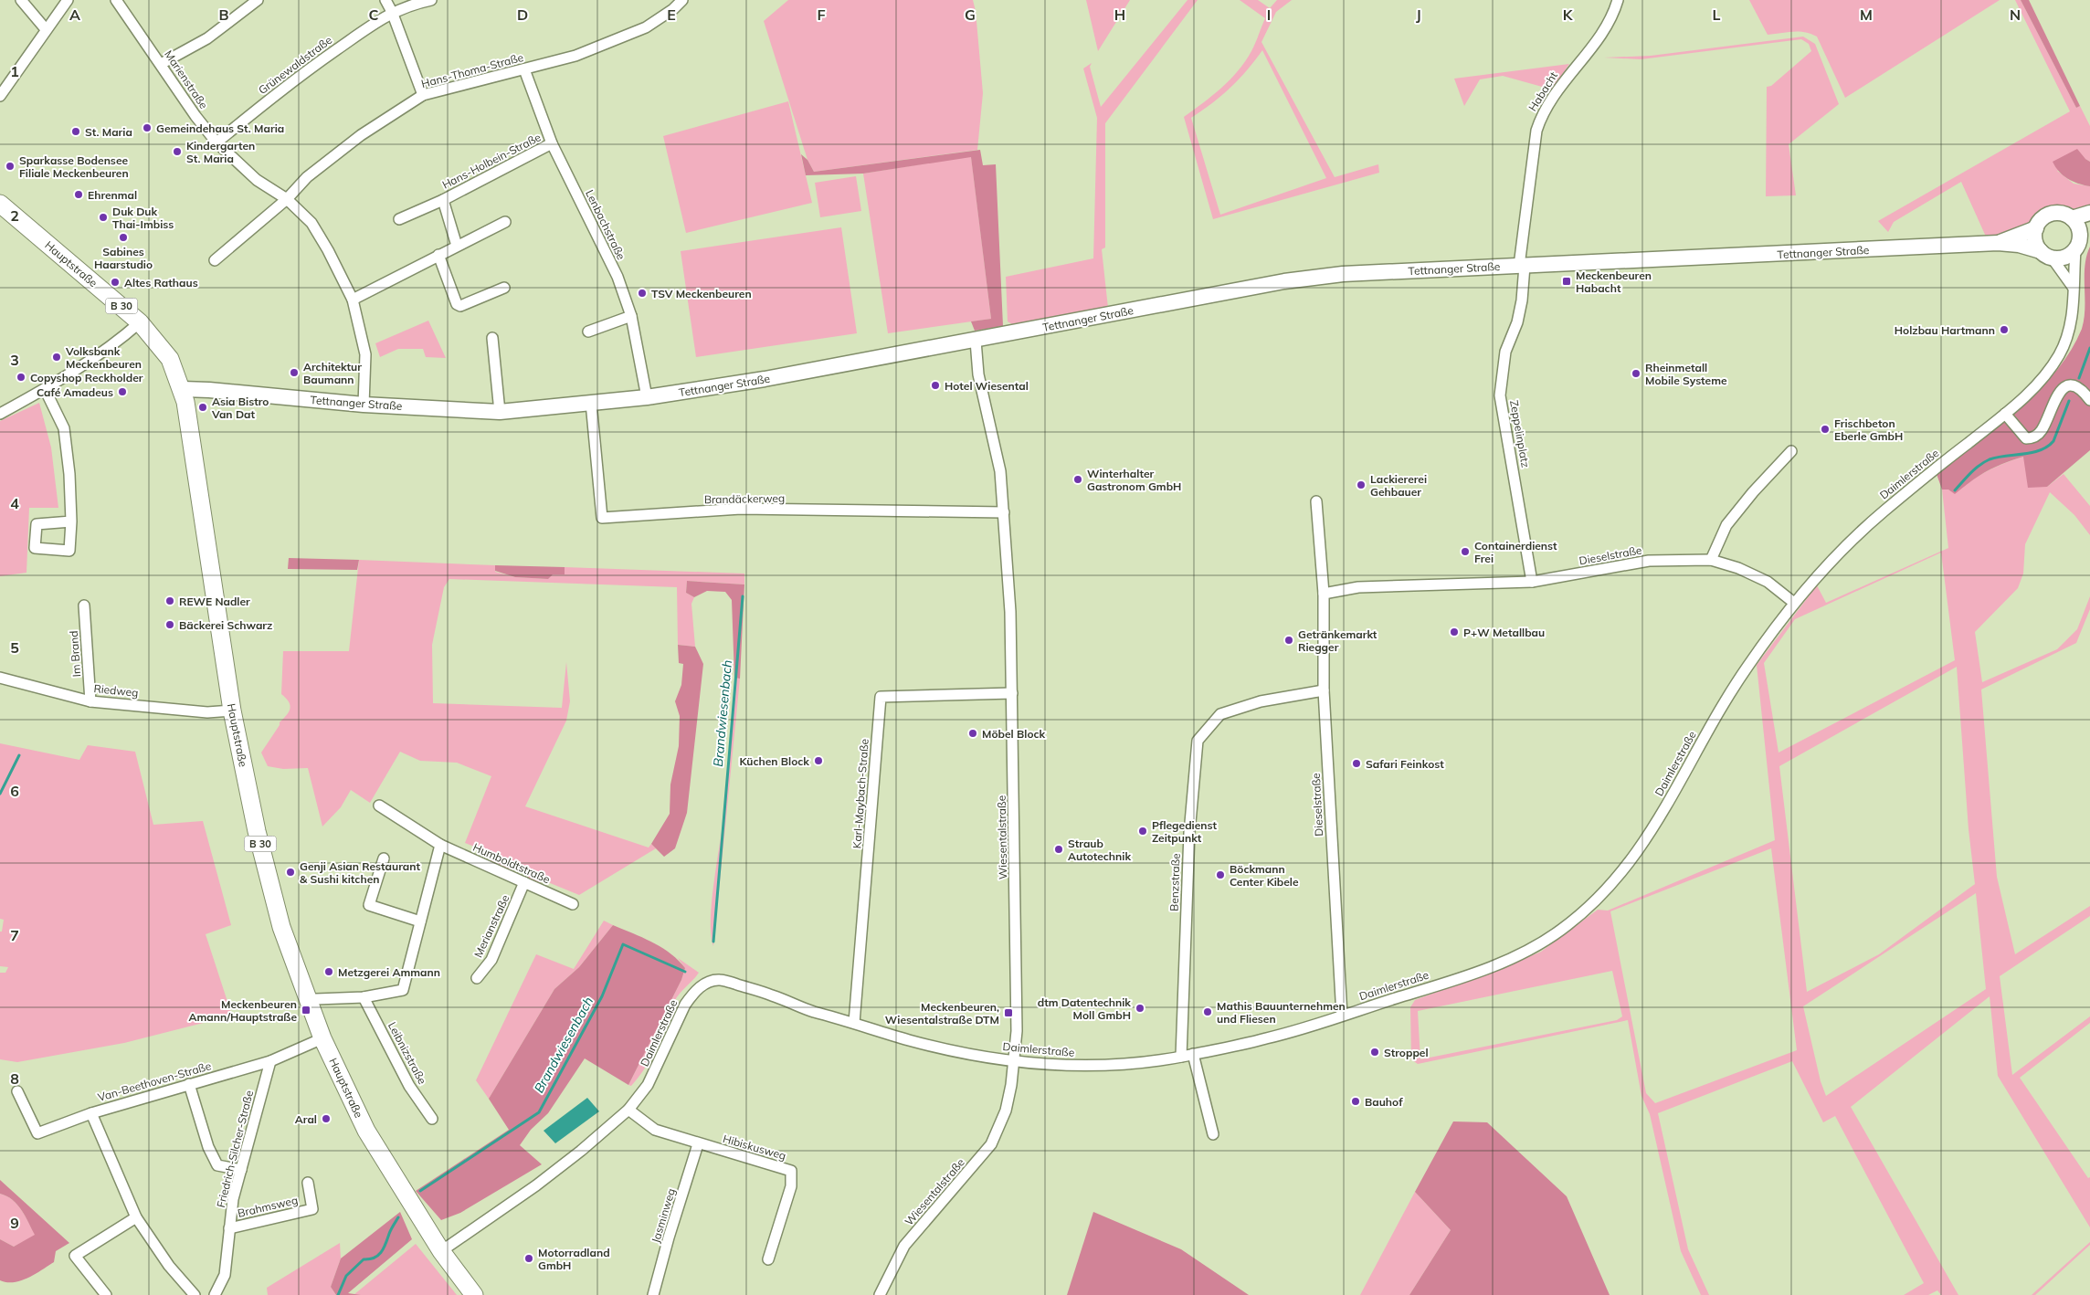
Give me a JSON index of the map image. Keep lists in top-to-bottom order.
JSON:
{
  "streets": {
    "main road": ["Tettnanger Straße", "Hauptstraße", "B 30"],
    "street": [
      "Grünewaldstraße",
      "Hans-Thoma-Straße",
      "Marienstraße",
      "Habacht",
      "Hans-Holbein-Straße",
      "Lenbachstraße",
      "Zeppelinplatz",
      "Daimlerstraße",
      "Brandäckerweg",
      "Dieselstraße",
      "Im Brand",
      "Riedweg",
      "Karl-Maybach-Straße",
      "Wiesentalstraße",
      "Humboldtstraße",
      "Benzstraße",
      "Merianstraße",
      "Leibnizstraße",
      "Van-Beethoven-Straße",
      "Hibiskusweg",
      "Friedrich-Silcher-Straße",
      "Brahmsweg",
      "Jasminweg"
    ]
  },
  "crossings": [
    ["Grünewaldstraße", "Marienstraße"],
    ["Hans-Thoma-Straße", "Marienstraße"],
    ["Hans-Thoma-Straße", "Lenbachstraße"],
    ["Marienstraße", "Tettnanger Straße"],
    ["Habacht", "Tettnanger Straße"],
    ["Habacht", "Zeppelinplatz"],
    ["Hans-Holbein-Straße", "Lenbachstraße"],
    ["Lenbachstraße", "Tettnanger Straße"],
    ["Tettnanger Straße", "Hauptstraße"],
    ["Tettnanger Straße", "Zeppelinplatz"],
    ["Tettnanger Straße", "Daimlerstraße"],
    ["Tettnanger Straße", "Brandäckerweg"],
    ["Tettnanger Straße", "Wiesentalstraße"],
    ["Hauptstraße", "Daimlerstraße"],
    ["Hauptstraße", "Riedweg"],
    ["Hauptstraße", "Van-Beethoven-Straße"],
    ["Zeppelinplatz", "Dieselstraße"],
    ["Daimlerstraße", "Dieselstraße"],
    ["Daimlerstraße", "Karl-Maybach-Straße"],
    ["Daimlerstraße", "Wiesentalstraße"],
    ["Daimlerstraße", "Benzstraße"],
    ["Daimlerstraße", "Hibiskusweg"],
    ["Brandäckerweg", "Wiesentalstraße"],
    ["Dieselstraße", "Benzstraße"],
    ["Im Brand", "Riedweg"],
    ["Karl-Maybach-Straße", "Wiesentalstraße"],
    ["Humboldtstraße", "Merianstraße"],
    ["Van-Beethoven-Straße", "Friedrich-Silcher-Straße"],
    ["Hibiskusweg", "Jasminweg"],
    ["Friedrich-Silcher-Straße", "Brahmsweg"]
  ],
  "water": ["Brandwiesenbach"],
  "places": {
    "other": [
      "Gemeindehaus St. Maria",
      "St. Maria",
      "Kindergarten St. Maria",
      "Sparkasse Bodensee Filiale Meckenbeuren",
      "Ehrenmal",
      "Duk Duk Thai-Imbiss",
      "Sabines Haarstudio",
      "Altes Rathaus",
      "TSV Meckenbeuren",
      "Holzbau Hartmann",
      "Volksbank Meckenbeuren",
      "Architektur Baumann",
      "Rheinmetall Mobile Systeme",
      "Copyshop Reckholder",
      "Hotel Wiesental",
      "Café Amadeus",
      "Asia Bistro Van Dat",
      "Frischbeton Eberle GmbH",
      "Winterhalter Gastronom GmbH",
      "Lackiererei Gehbauer",
      "Containerdienst Frei",
      "REWE Nadler",
      "Bäckerei Schwarz",
      "P+W Metallbau",
      "Getränkemarkt Riegger",
      "Möbel Block",
      "Küchen Block",
      "Safari Feinkost",
      "Pflegedienst Zeitpunkt",
      "Straub Autotechnik",
      "Genji Asian Restaurant & Sushi kitchen",
      "Böckmann Center Kibele",
      "Metzgerei Ammann",
      "dtm Datentechnik Moll GmbH",
      "Mathis Bauunternehmen und Fliesen",
      "Stroppel",
      "Bauhof",
      "Aral",
      "Motorradland GmbH"
    ],
    "transit": ["Meckenbeuren Habacht", "Meckenbeuren Amann/Hauptstraße", "Meckenbeuren, Wiesentalstraße DTM"]
  },
  "grid": {
    "columns": [
      "A",
      "B",
      "C",
      "D",
      "E",
      "F",
      "G",
      "H",
      "I",
      "J",
      "K",
      "L",
      "M",
      "N"
    ],
    "rows": [
      "1",
      "2",
      "3",
      "4",
      "5",
      "6",
      "7",
      "8",
      "9"
    ]
  }
}
